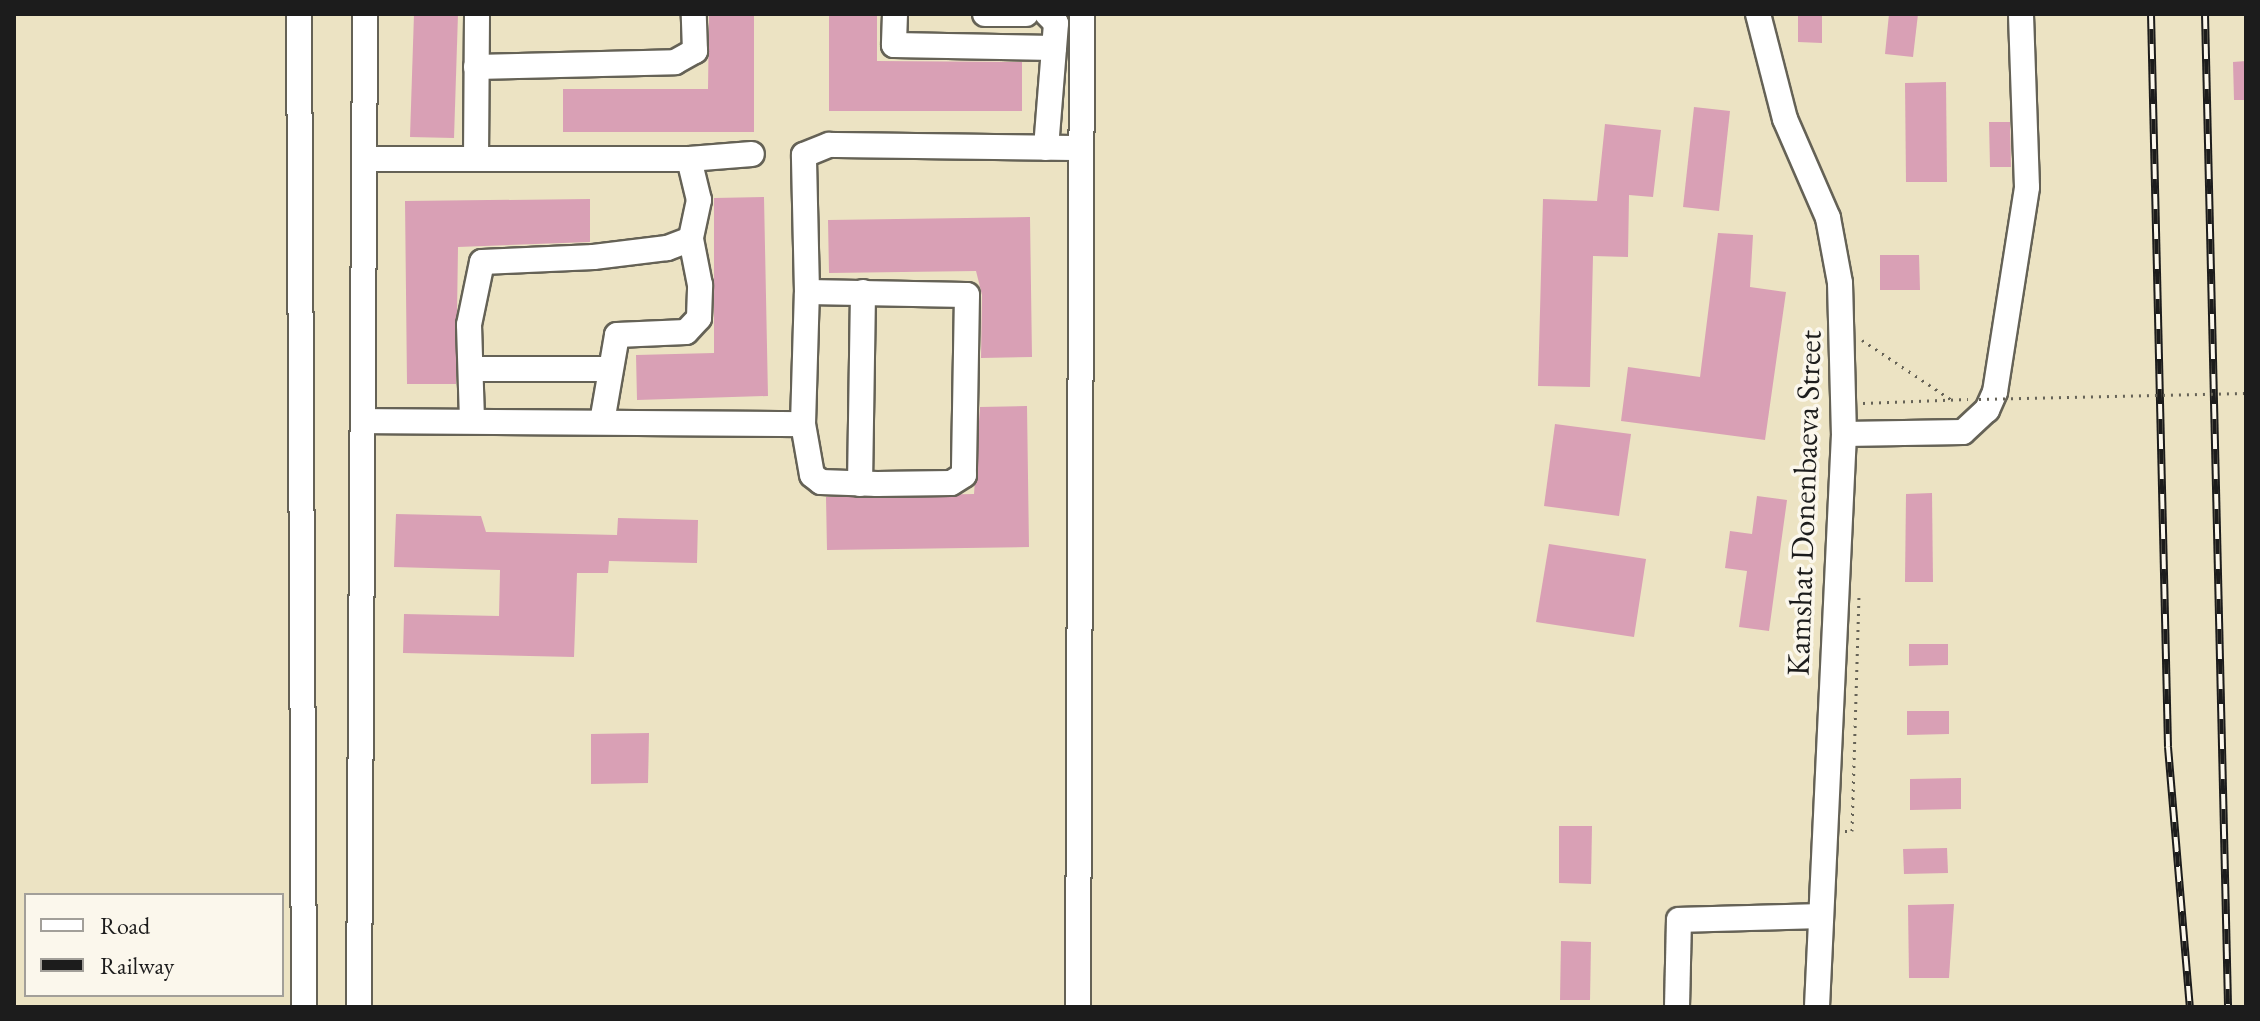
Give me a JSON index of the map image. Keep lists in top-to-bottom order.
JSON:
{
  "streets": {
    "street": ["Kamshat Donenbaeva Street"]
  },
  "legend": ["Road", "Railway"]
}
